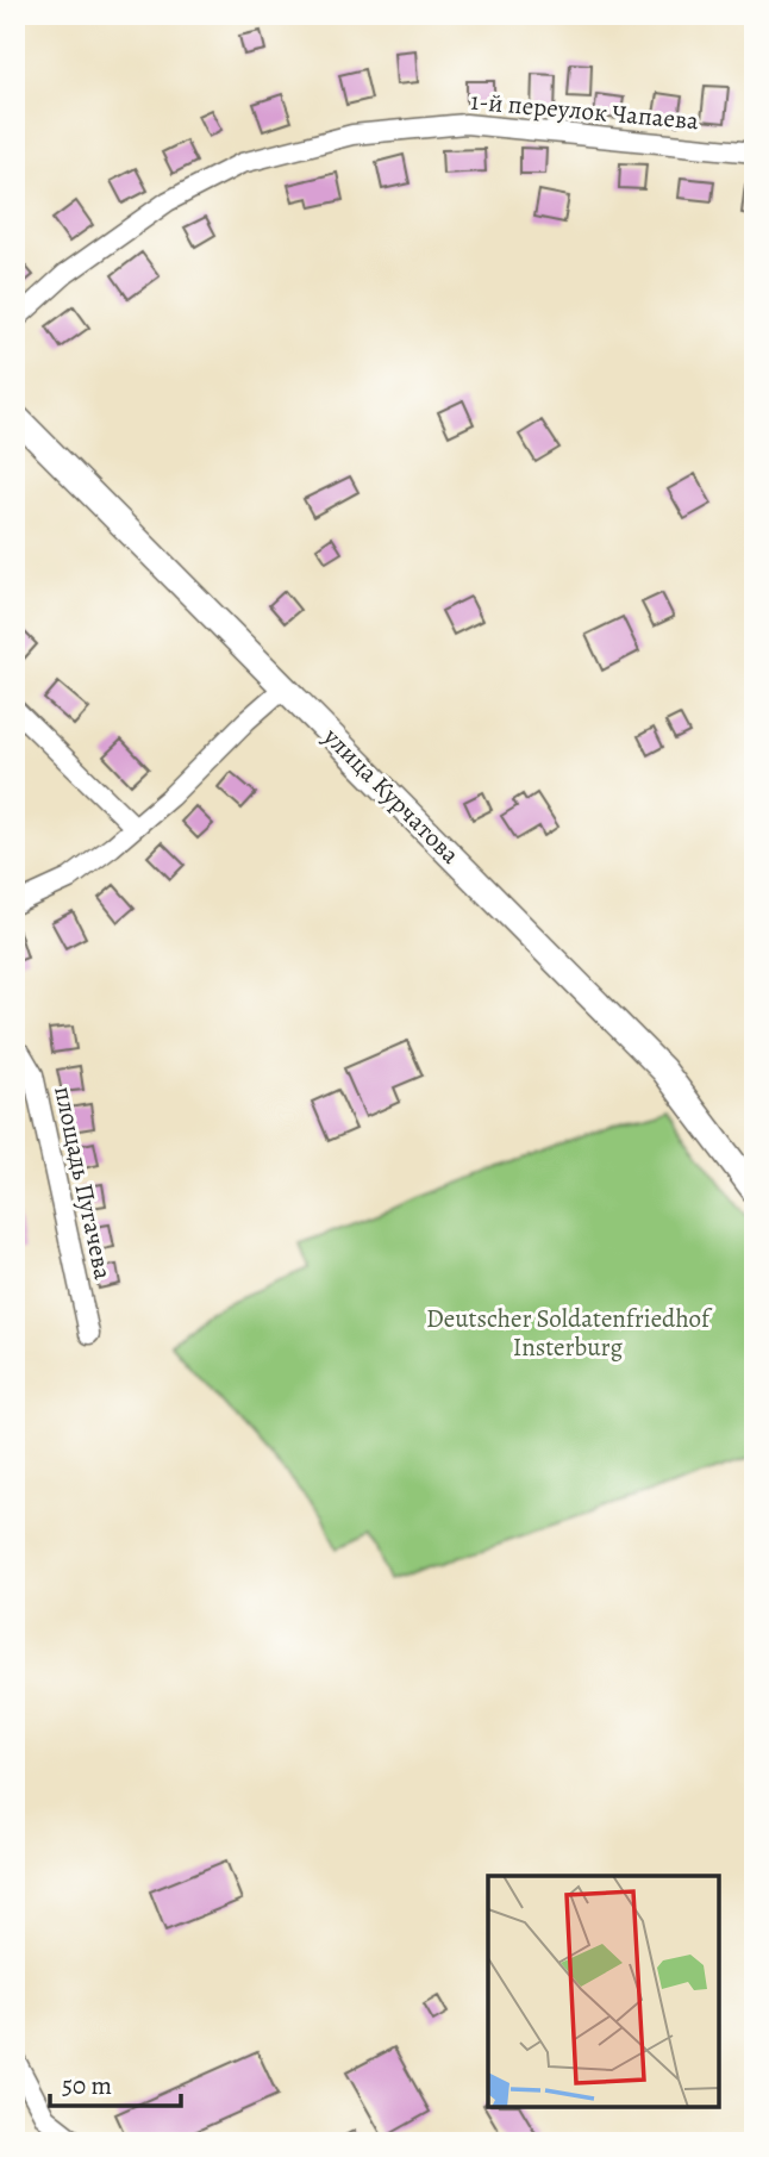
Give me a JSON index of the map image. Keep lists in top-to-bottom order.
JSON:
{
  "streets": {
    "main road": ["улица Курчатова"],
    "street": ["1-й переулок Чапаева", "площадь Пугачева"]
  },
  "parks": ["Deutscher Soldatenfriedhof Insterburg"],
  "scale_bar": "50 m"
}
